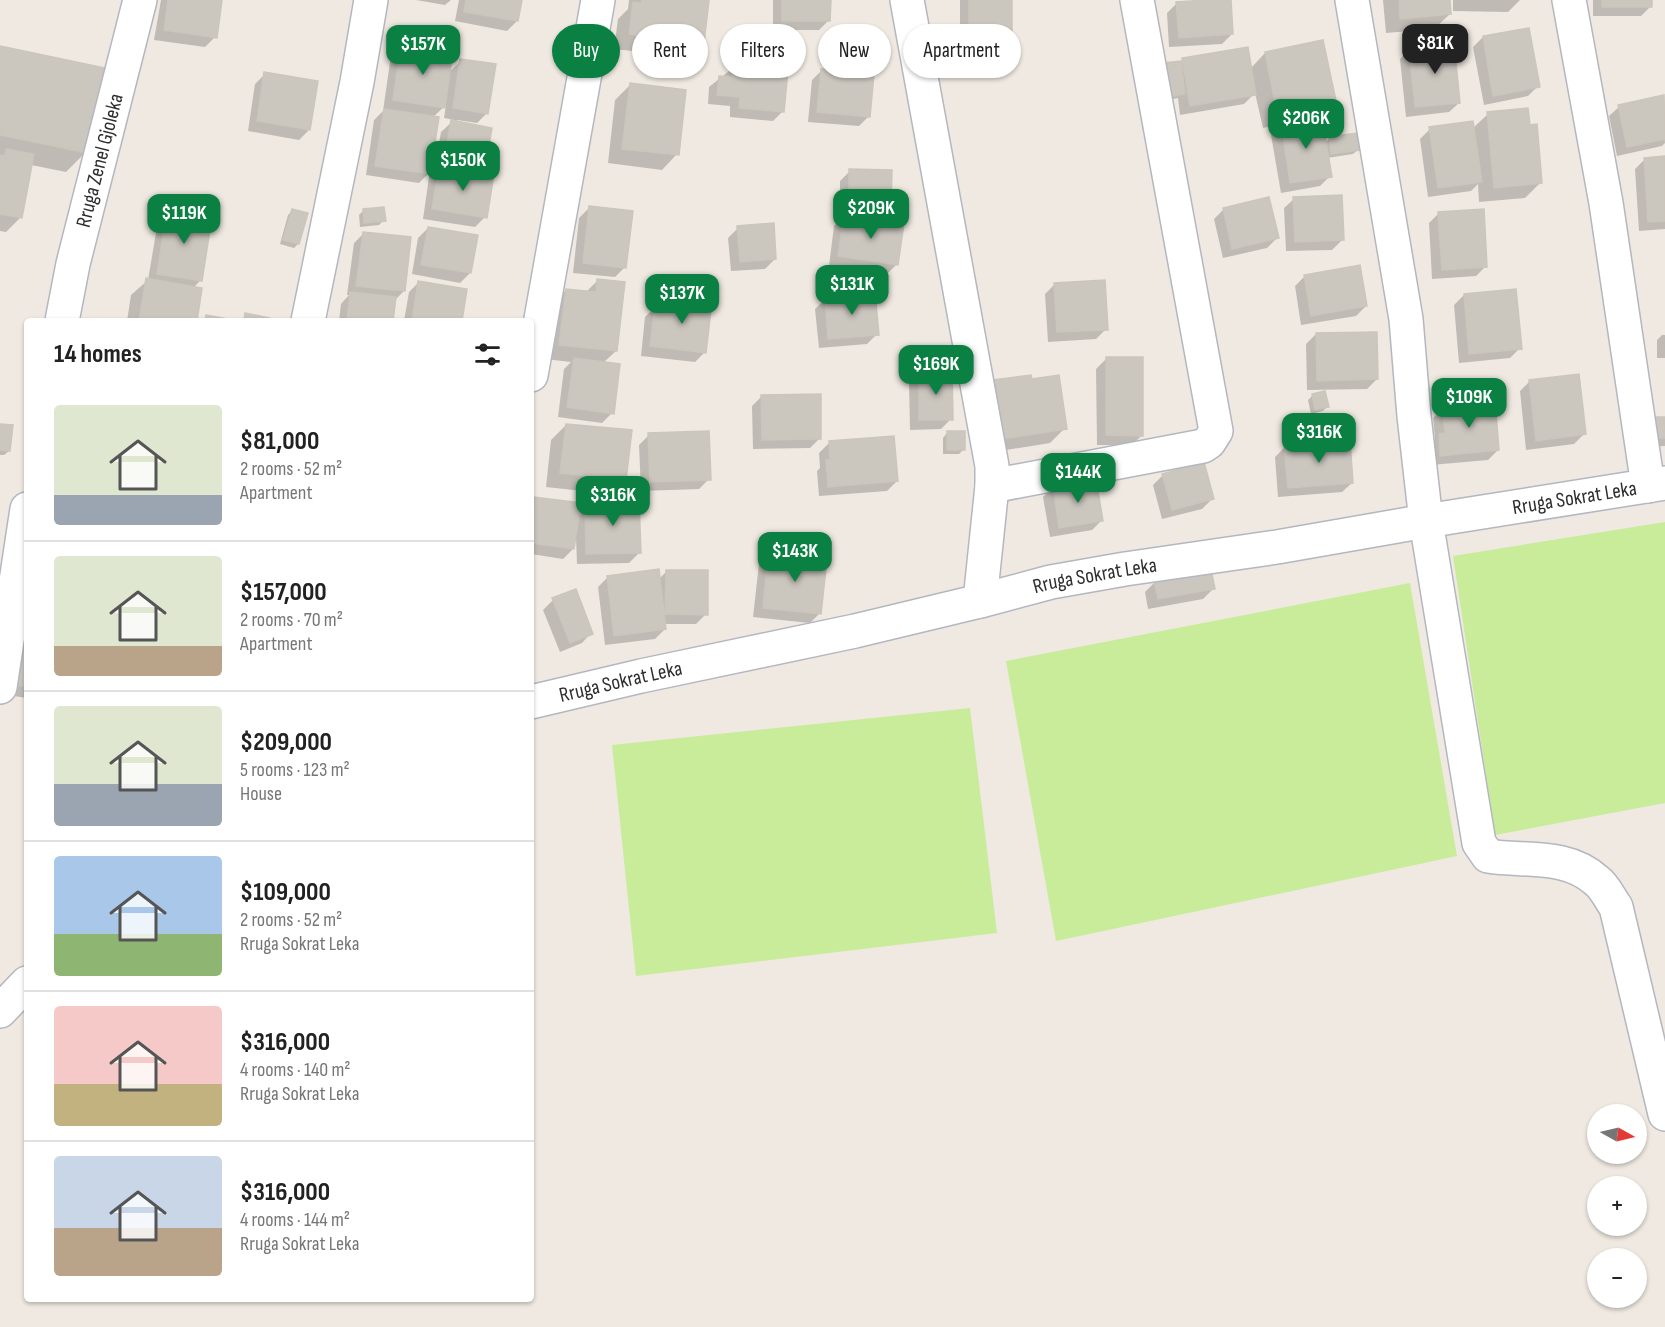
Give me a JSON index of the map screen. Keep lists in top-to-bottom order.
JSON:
{
  "streets": {
    "street": ["Rruga Zenel Gjoleka", "Rruga Sokrat Leka"]
  },
  "north": "right",
  "page": {
    "price": [
      "$81K",
      "$157K",
      "$206K",
      "$150K",
      "$209K",
      "$119K",
      "$131K",
      "$137K",
      "$169K",
      "$109K",
      "$316K",
      "$144K",
      "$316K",
      "$143K"
    ],
    "chip": [
      "Buy",
      "Rent",
      "Filters",
      "New",
      "Apartment"
    ],
    "heading": "14 homes",
    "list": [
      {
        "name": "$81,000",
        "note": "2 rooms · 52 m² · Apartment"
      },
      {
        "name": "$157,000",
        "note": "2 rooms · 70 m² · Apartment"
      },
      {
        "name": "$209,000",
        "note": "5 rooms · 123 m² · House"
      },
      {
        "name": "$109,000",
        "note": "2 rooms · 52 m² · Rruga Sokrat Leka"
      },
      {
        "name": "$316,000",
        "note": "4 rooms · 140 m² · Rruga Sokrat Leka"
      },
      {
        "name": "$316,000",
        "note": "4 rooms · 144 m² · Rruga Sokrat Leka"
      }
    ],
    "map_buttons": ["+", "−"]
  }
}
